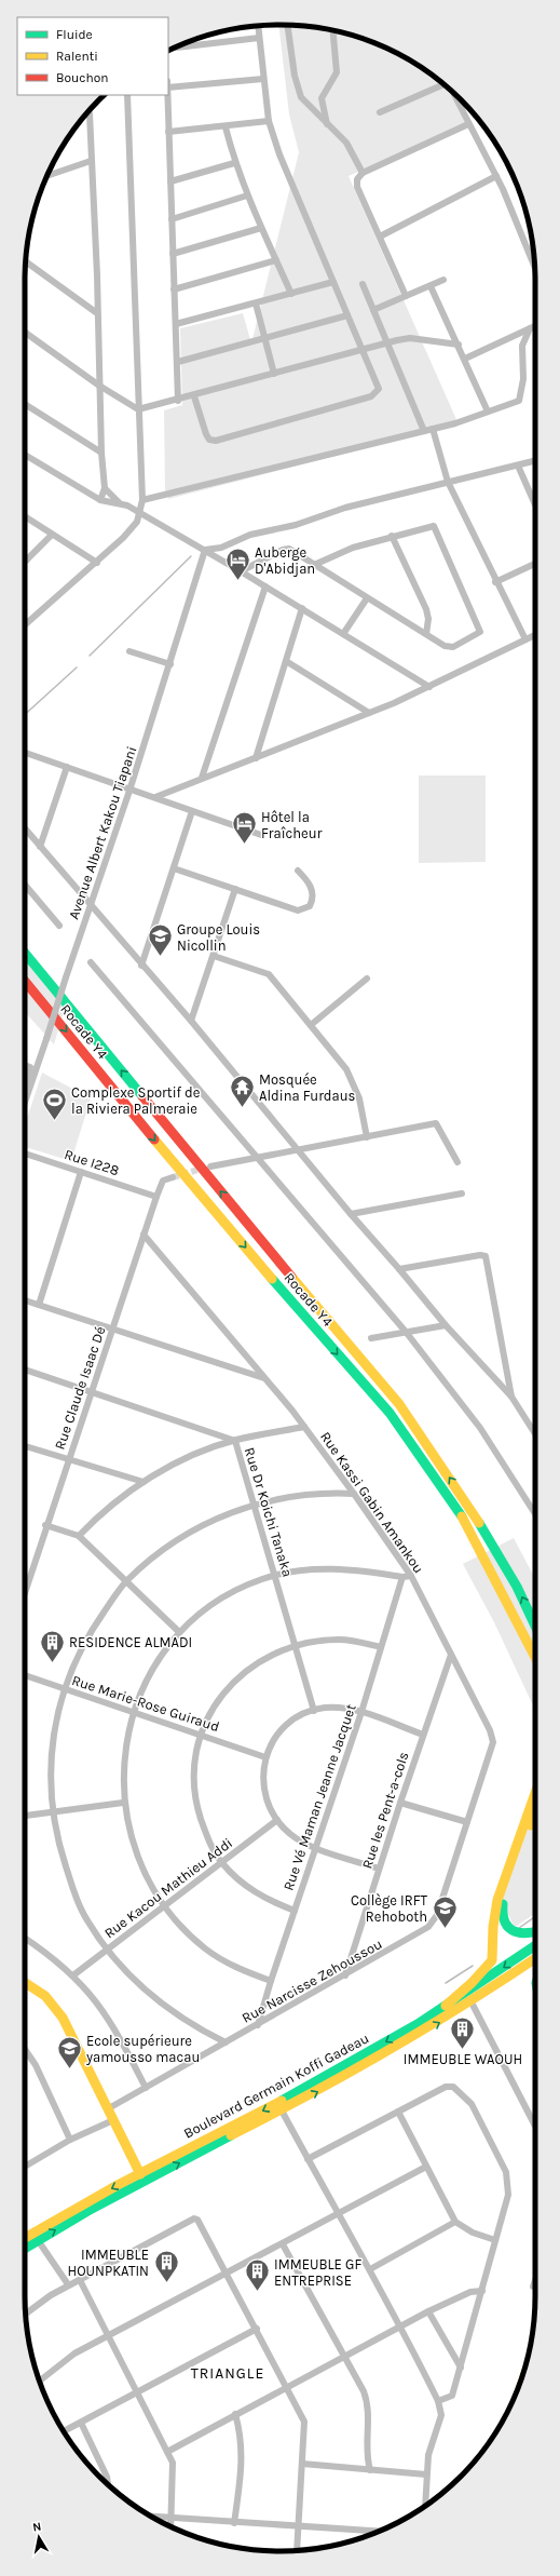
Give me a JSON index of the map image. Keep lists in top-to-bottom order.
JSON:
{
  "streets": {
    "main road": ["Rocade Y4", "Boulevard Germain Koffi Gadeau"],
    "street": [
      "Avenue Albert Kakou Tiapani",
      "Rue I228",
      "Rue Claude Isaac Dé",
      "Rue Kassi Gabin Amankou",
      "Rue Dr Koichi Tanaka",
      "Rue Marie-Rose Guiraud",
      "Rue Vé Maman Jeanne Jacquet",
      "Rue les Pent-a-cols",
      "Rue Kacou Mathieu Addi",
      "Rue Narcisse Zehoussou"
    ]
  },
  "crossings": [
    ["Rue I228", "Rue Claude Isaac Dé"],
    ["Rue Claude Isaac Dé", "Rue Kassi Gabin Amankou"],
    ["Rue Claude Isaac Dé", "Rue Dr Koichi Tanaka"],
    ["Rue Kassi Gabin Amankou", "Rue les Pent-a-cols"],
    ["Rue Kassi Gabin Amankou", "Rue Narcisse Zehoussou"],
    ["Rue Vé Maman Jeanne Jacquet", "Rue Narcisse Zehoussou"],
    ["Rue les Pent-a-cols", "Rue Narcisse Zehoussou"]
  ],
  "districts": ["TRIANGLE"],
  "places": {
    "hotel": ["Auberge D'Abidjan", "Hôtel la Fraîcheur"],
    "school or university": ["Groupe Louis Nicollin", "Collège IRFT Rehoboth", "Ecole supérieure yamousso macau"],
    "temple": ["Mosquée Aldina Furdaus"],
    "sports": ["Complexe Sportif de la Riviera Palmeraie"],
    "building": [
      "RESIDENCE ALMADI",
      "IMMEUBLE WAOUH",
      "IMMEUBLE HOUNPKATIN",
      "IMMEUBLE GF ENTREPRISE"
    ]
  },
  "legend": ["Fluide", "Ralenti", "Bouchon"],
  "north": "top"
}
